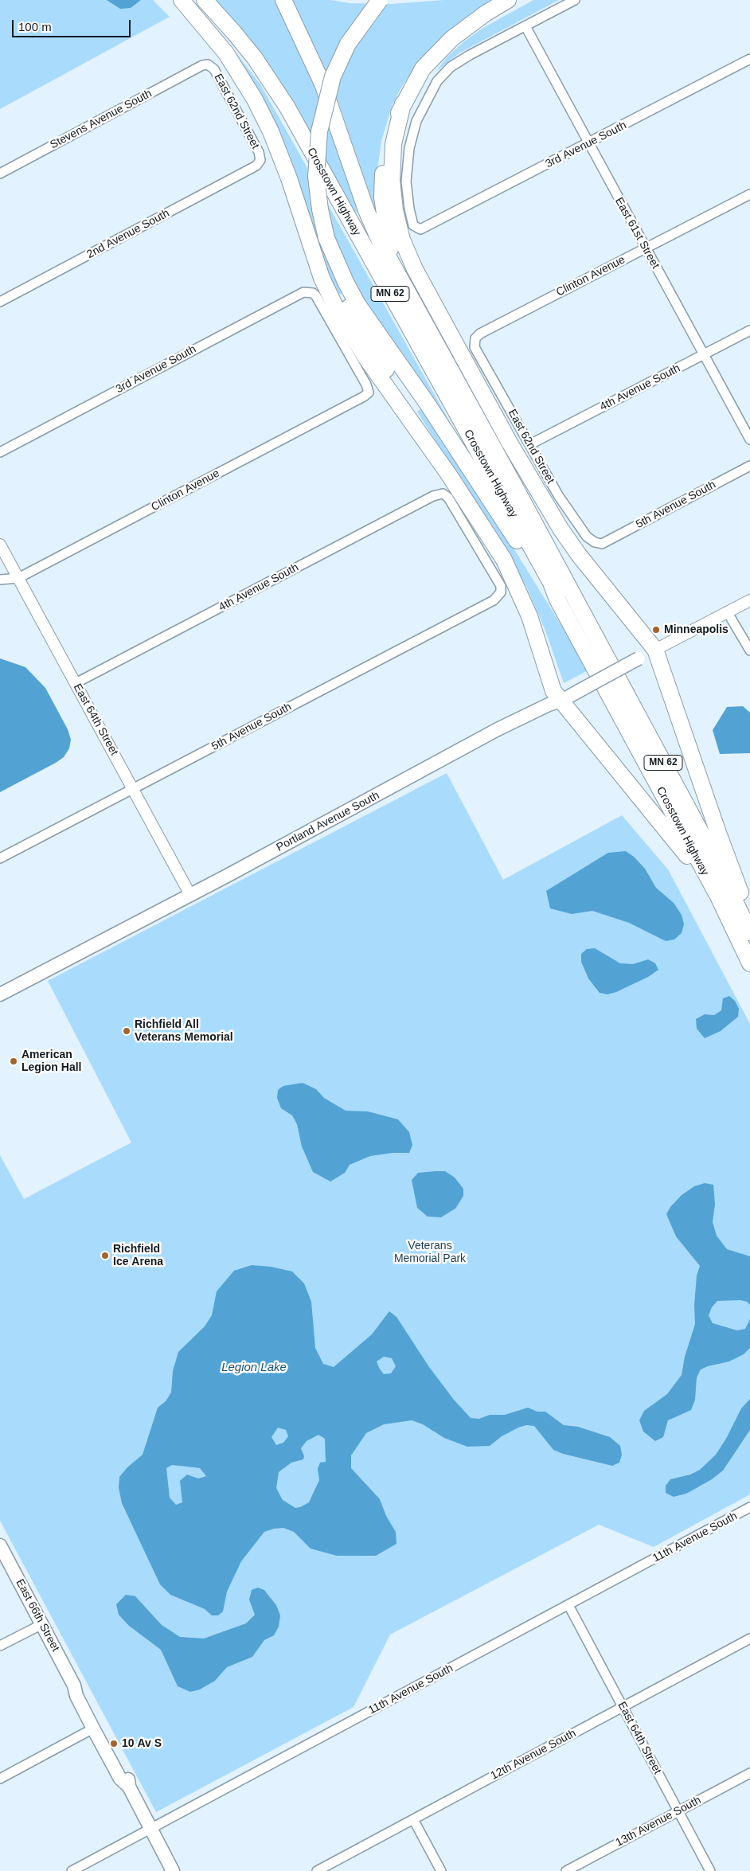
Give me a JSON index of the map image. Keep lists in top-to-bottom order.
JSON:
{
  "streets": {
    "highway": ["Crosstown Highway", "MN 62"],
    "main road": ["Portland Avenue South", "East 66th Street"],
    "street": [
      "East 62nd Street",
      "Stevens Avenue South",
      "3rd Avenue South",
      "East 61st Street",
      "2nd Avenue South",
      "Clinton Avenue",
      "4th Avenue South",
      "5th Avenue South",
      "East 64th Street",
      "11th Avenue South",
      "12th Avenue South",
      "13th Avenue South"
    ]
  },
  "crossings": [
    ["East 62nd Street", "Stevens Avenue South"],
    ["East 62nd Street", "2nd Avenue South"],
    ["East 62nd Street", "Clinton Avenue"],
    ["East 62nd Street", "4th Avenue South"],
    ["East 62nd Street", "5th Avenue South"],
    ["3rd Avenue South", "East 61st Street"],
    ["3rd Avenue South", "Clinton Avenue"],
    ["East 61st Street", "Clinton Avenue"],
    ["East 61st Street", "4th Avenue South"],
    ["Clinton Avenue", "East 64th Street"],
    ["4th Avenue South", "5th Avenue South"],
    ["4th Avenue South", "East 64th Street"],
    ["5th Avenue South", "East 64th Street"],
    ["East 64th Street", "Portland Avenue South"],
    ["East 64th Street", "11th Avenue South"],
    ["East 64th Street", "12th Avenue South"],
    ["East 64th Street", "13th Avenue South"],
    ["11th Avenue South", "East 66th Street"]
  ],
  "water": ["Legion Lake"],
  "parks": ["Veterans Memorial Park"],
  "places": [
    "Minneapolis",
    "Richfield All Veterans Memorial",
    "American Legion Hall",
    "Richfield Ice Arena",
    "10 Av S"
  ],
  "scale_bar": "100 m"
}
